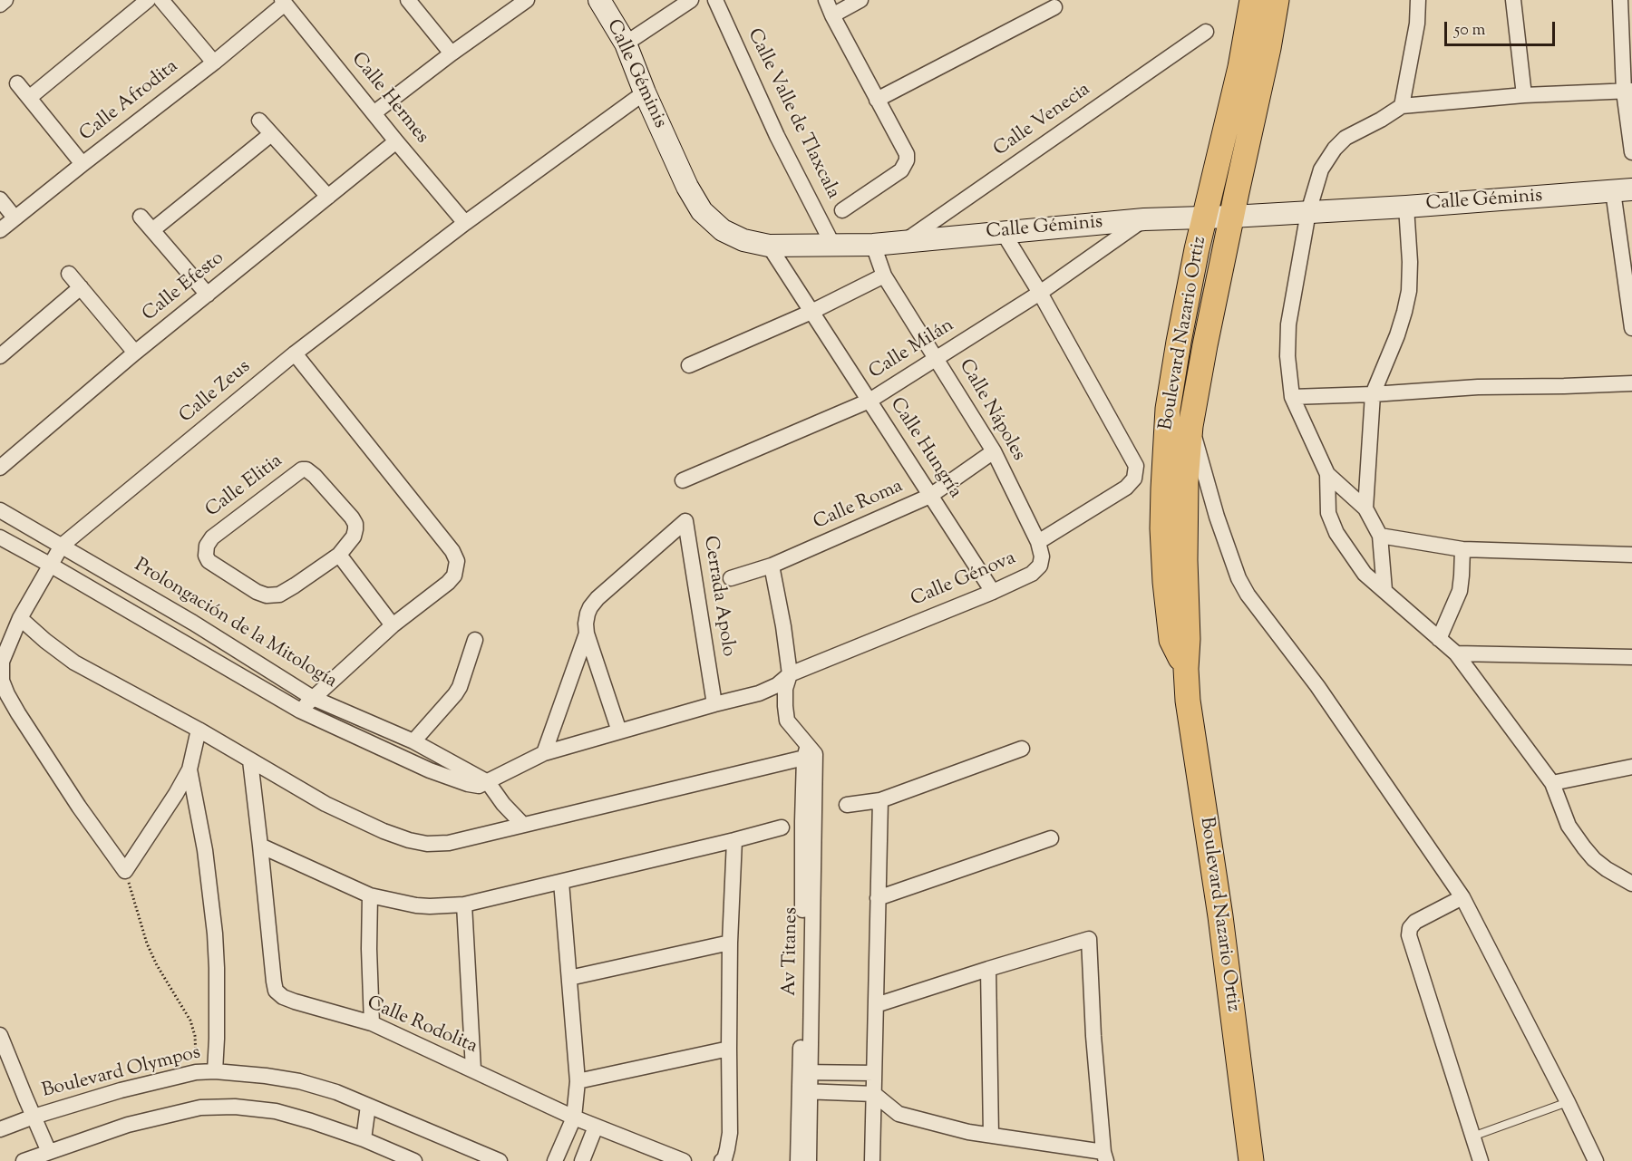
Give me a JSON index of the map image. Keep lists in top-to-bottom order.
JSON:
{
  "streets": {
    "main road": ["Boulevard Nazario Ortiz"],
    "street": [
      "Calle Géminis",
      "Calle Hermes",
      "Calle Afrodita",
      "Calle Valle de Tlaxcala",
      "Calle Venecia",
      "Calle Efesto",
      "Calle Milán",
      "Calle Zeus",
      "Calle Nápoles",
      "Calle Hungría",
      "Calle Elitia",
      "Calle Roma",
      "Calle Génova",
      "Cerrada Apolo",
      "Prolongación de la Mitología",
      "Av Titanes",
      "Calle Rodolita",
      "Boulevard Olympos"
    ]
  },
  "crossings": [
    ["Calle Géminis", "Calle Valle de Tlaxcala"],
    ["Calle Géminis", "Calle Venecia"],
    ["Calle Géminis", "Boulevard Nazario Ortiz"],
    ["Calle Géminis", "Calle Milán"],
    ["Calle Géminis", "Calle Zeus"],
    ["Calle Géminis", "Calle Nápoles"],
    ["Calle Géminis", "Calle Hungría"],
    ["Calle Hermes", "Calle Afrodita"],
    ["Calle Hermes", "Calle Efesto"],
    ["Calle Hermes", "Calle Zeus"],
    ["Calle Milán", "Calle Nápoles"],
    ["Calle Milán", "Calle Hungría"],
    ["Calle Milán", "Calle Génova"],
    ["Calle Zeus", "Prolongación de la Mitología"],
    ["Calle Nápoles", "Calle Roma"],
    ["Calle Nápoles", "Calle Génova"],
    ["Calle Hungría", "Calle Roma"],
    ["Calle Hungría", "Calle Génova"],
    ["Calle Génova", "Cerrada Apolo"]
  ],
  "scale_bar": "50 m"
}
